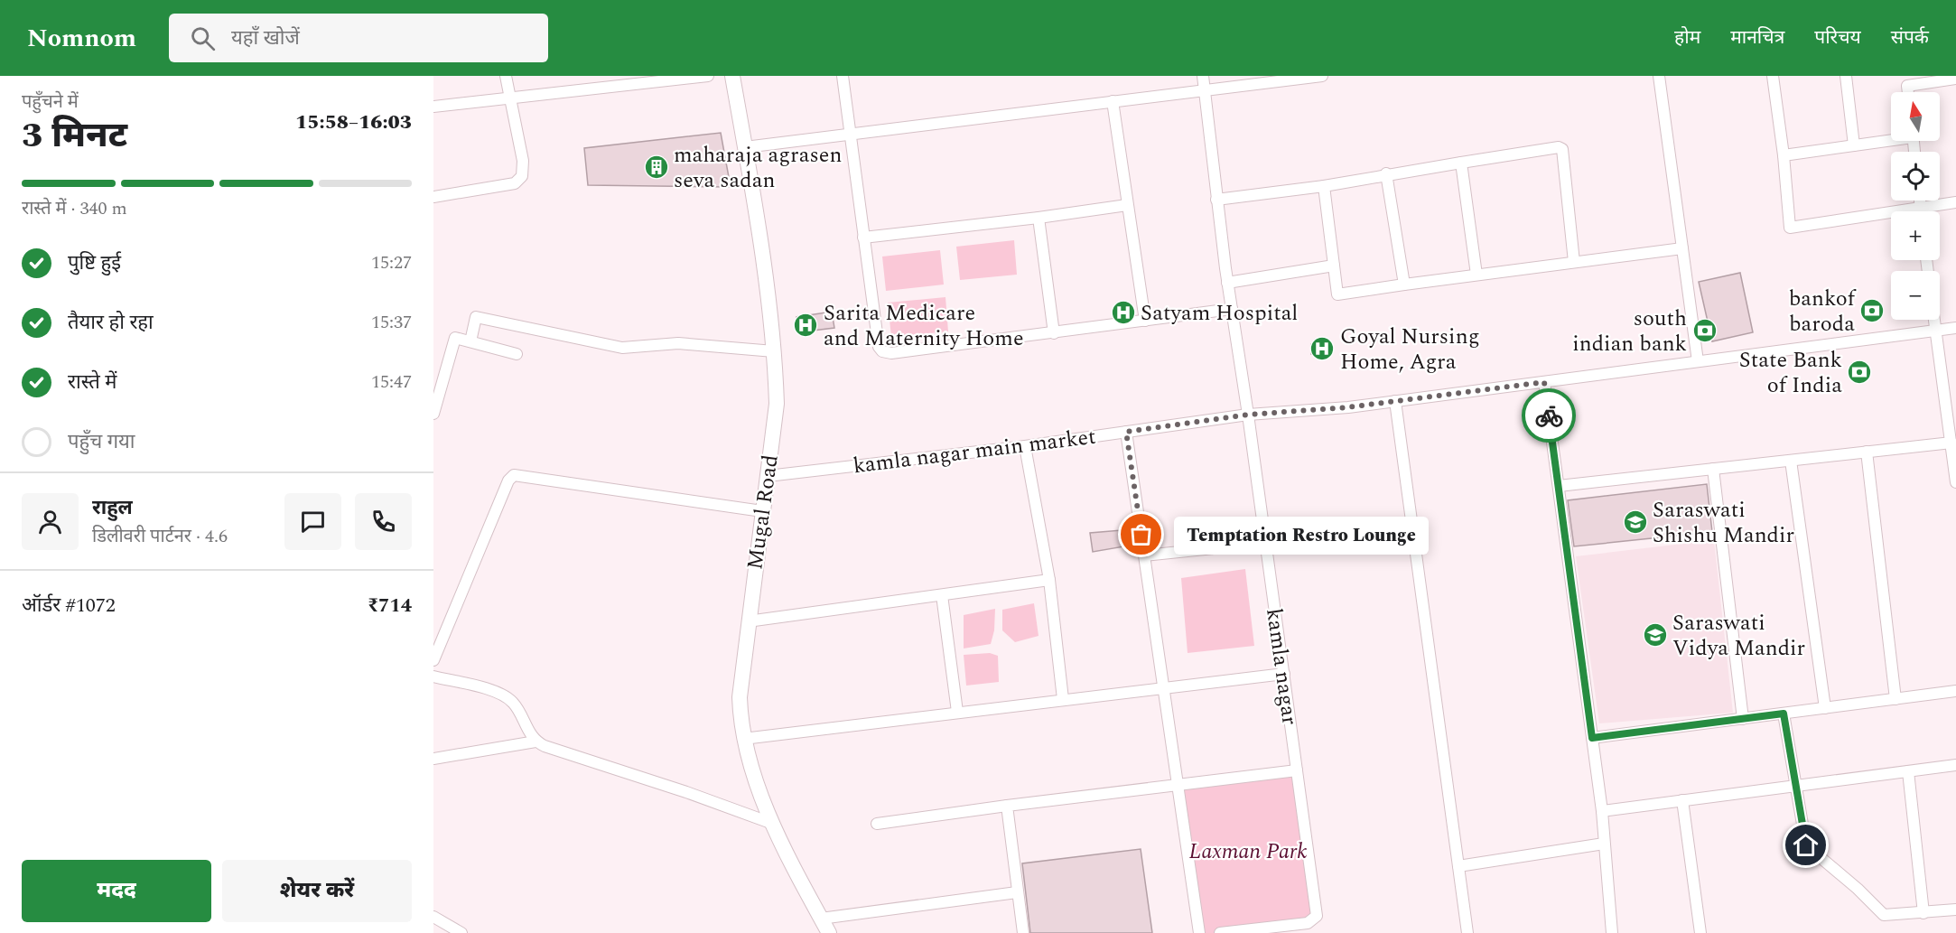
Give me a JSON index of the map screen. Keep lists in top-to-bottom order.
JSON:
{
  "streets": {
    "street": ["kamla nagar main market", "Mugal Road", "kamla nagar"]
  },
  "crossings": [
    ["kamla nagar main market", "Mugal Road"],
    ["kamla nagar main market", "kamla nagar"]
  ],
  "parks": ["Laxman Park"],
  "places": {
    "building": ["maharaja agrasen seva sadan"],
    "bank": ["bankof baroda", "south indian bank", "State Bank of India"],
    "hospital": ["Satyam Hospital", "Sarita Medicare and Maternity Home", "Goyal Nursing Home, Agra"],
    "school or university": ["Saraswati Shishu Mandir", "Saraswati Vidya Mandir"],
    "other": ["Temptation Restro Lounge"]
  },
  "north": "top",
  "page": {
    "header": "Nomnom",
    "search": "यहाँ खोजें",
    "nav": [
      "होम",
      "मानचित्र",
      "परिचय",
      "संपर्क"
    ],
    "heading": ["3 मिनट", "पहुँचने में", "15:58–16:03"],
    "panel": [
      "राहुल",
      "डिलीवरी पार्टनर · 4.6",
      "ऑर्डर #1072",
      "₹714"
    ],
    "map_buttons": ["+", "−"],
    "bar": "रास्ते में · 340 m",
    "list": [
      ["पुष्टि हुई", "15:27"],
      ["तैयार हो रहा", "15:37"],
      ["रास्ते में", "15:47"],
      "पहुँच गया"
    ],
    "bubble": "Temptation Restro Lounge",
    "buttons": ["मदद", "शेयर करें"]
  }
}
